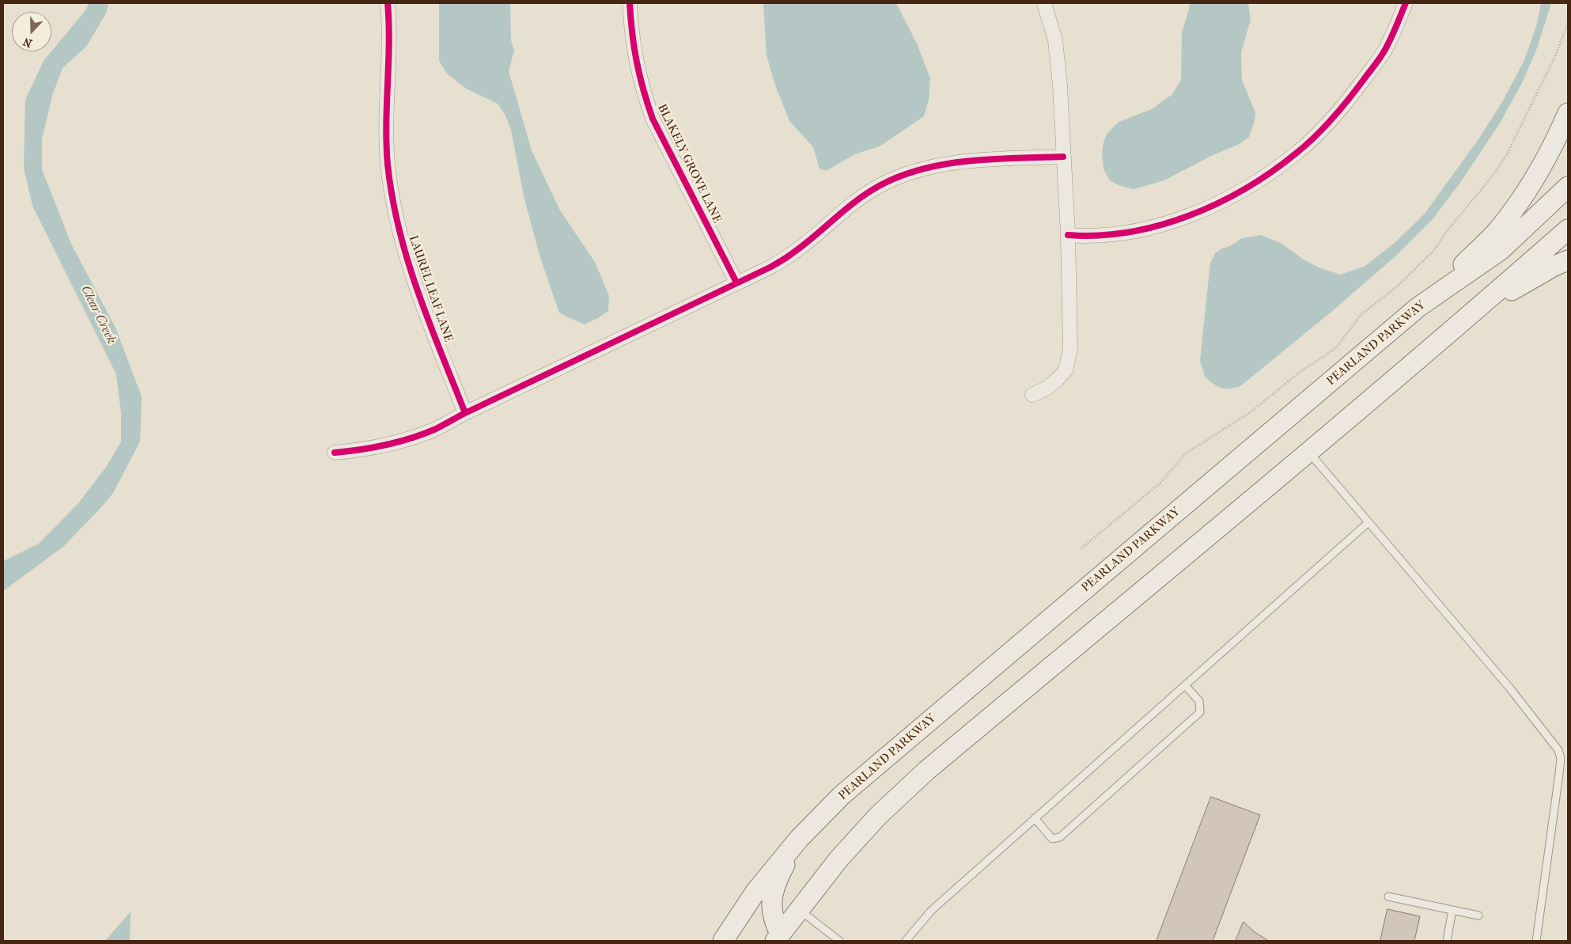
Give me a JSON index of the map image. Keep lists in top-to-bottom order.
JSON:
{
  "streets": {
    "main road": ["PEARLAND PARKWAY"],
    "street": ["BLAKELY GROVE LANE", "LAUREL LEAF LANE"]
  },
  "water": ["Clear Creek"],
  "north": "bottom"
}
